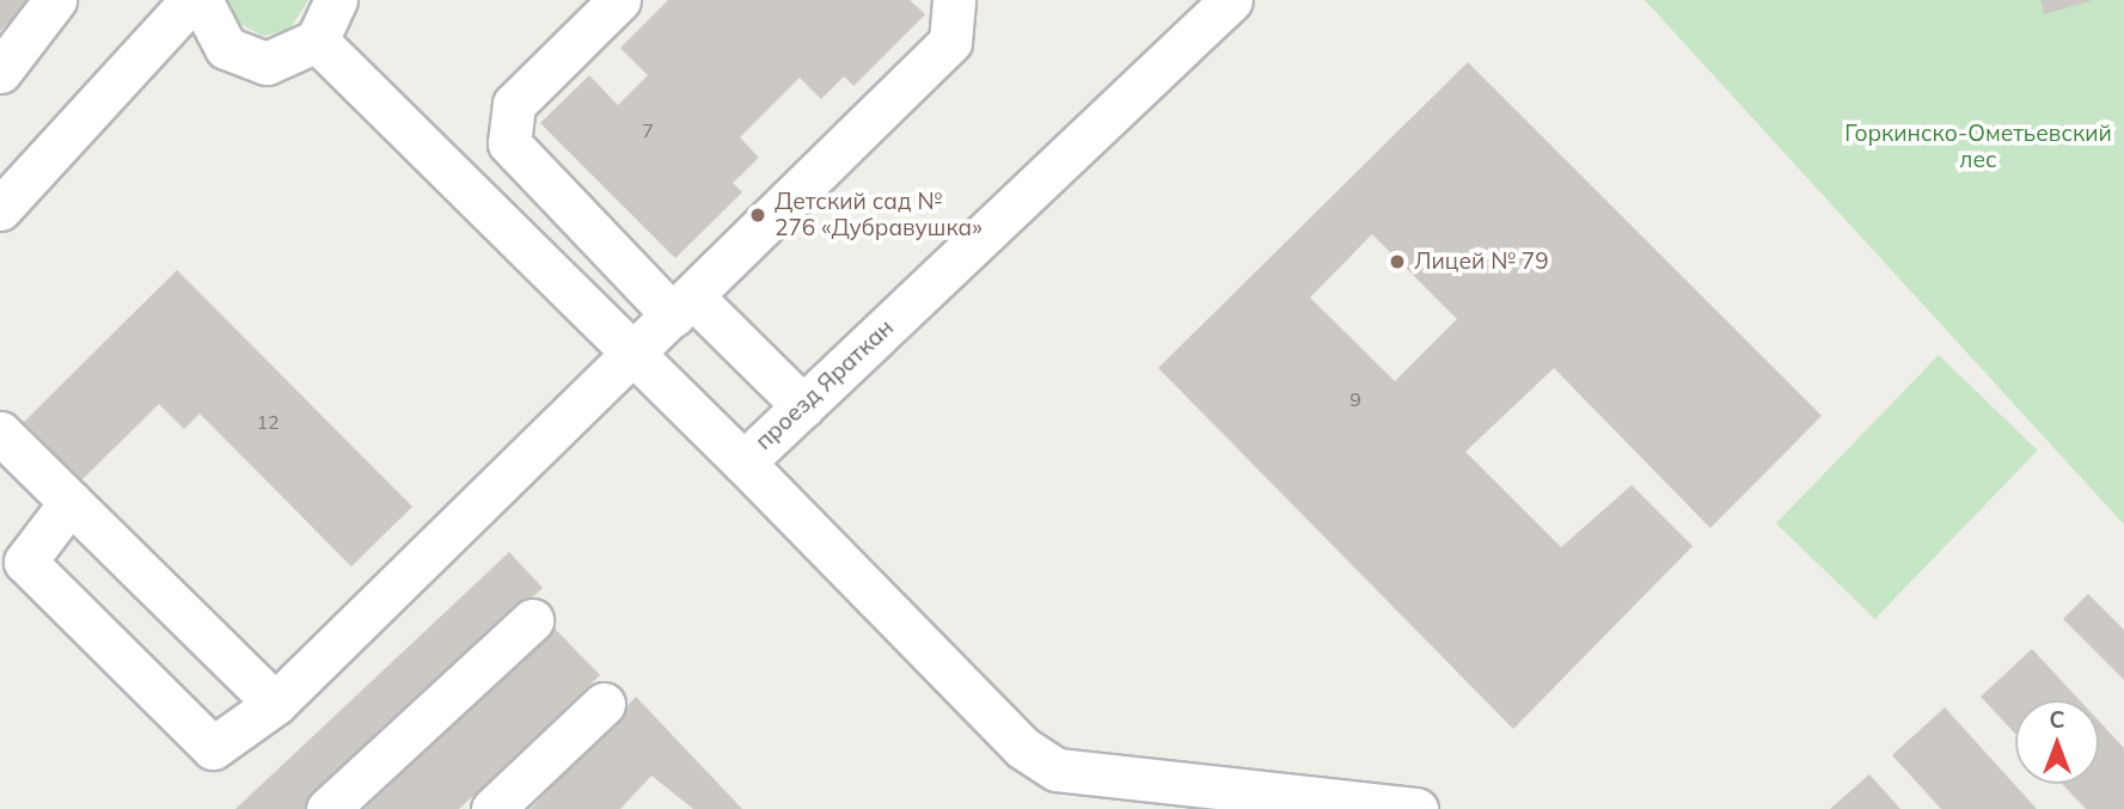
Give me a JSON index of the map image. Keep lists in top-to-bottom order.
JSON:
{
  "streets": {
    "street": ["проезд Яраткан"]
  },
  "parks": ["Горкинско-Ометьевский лес"],
  "places": ["Детский сад № 276 «Дубравушка»", "Лицей № 79"],
  "house_numbers": ["7", "9", "12"],
  "north": "top"
}
